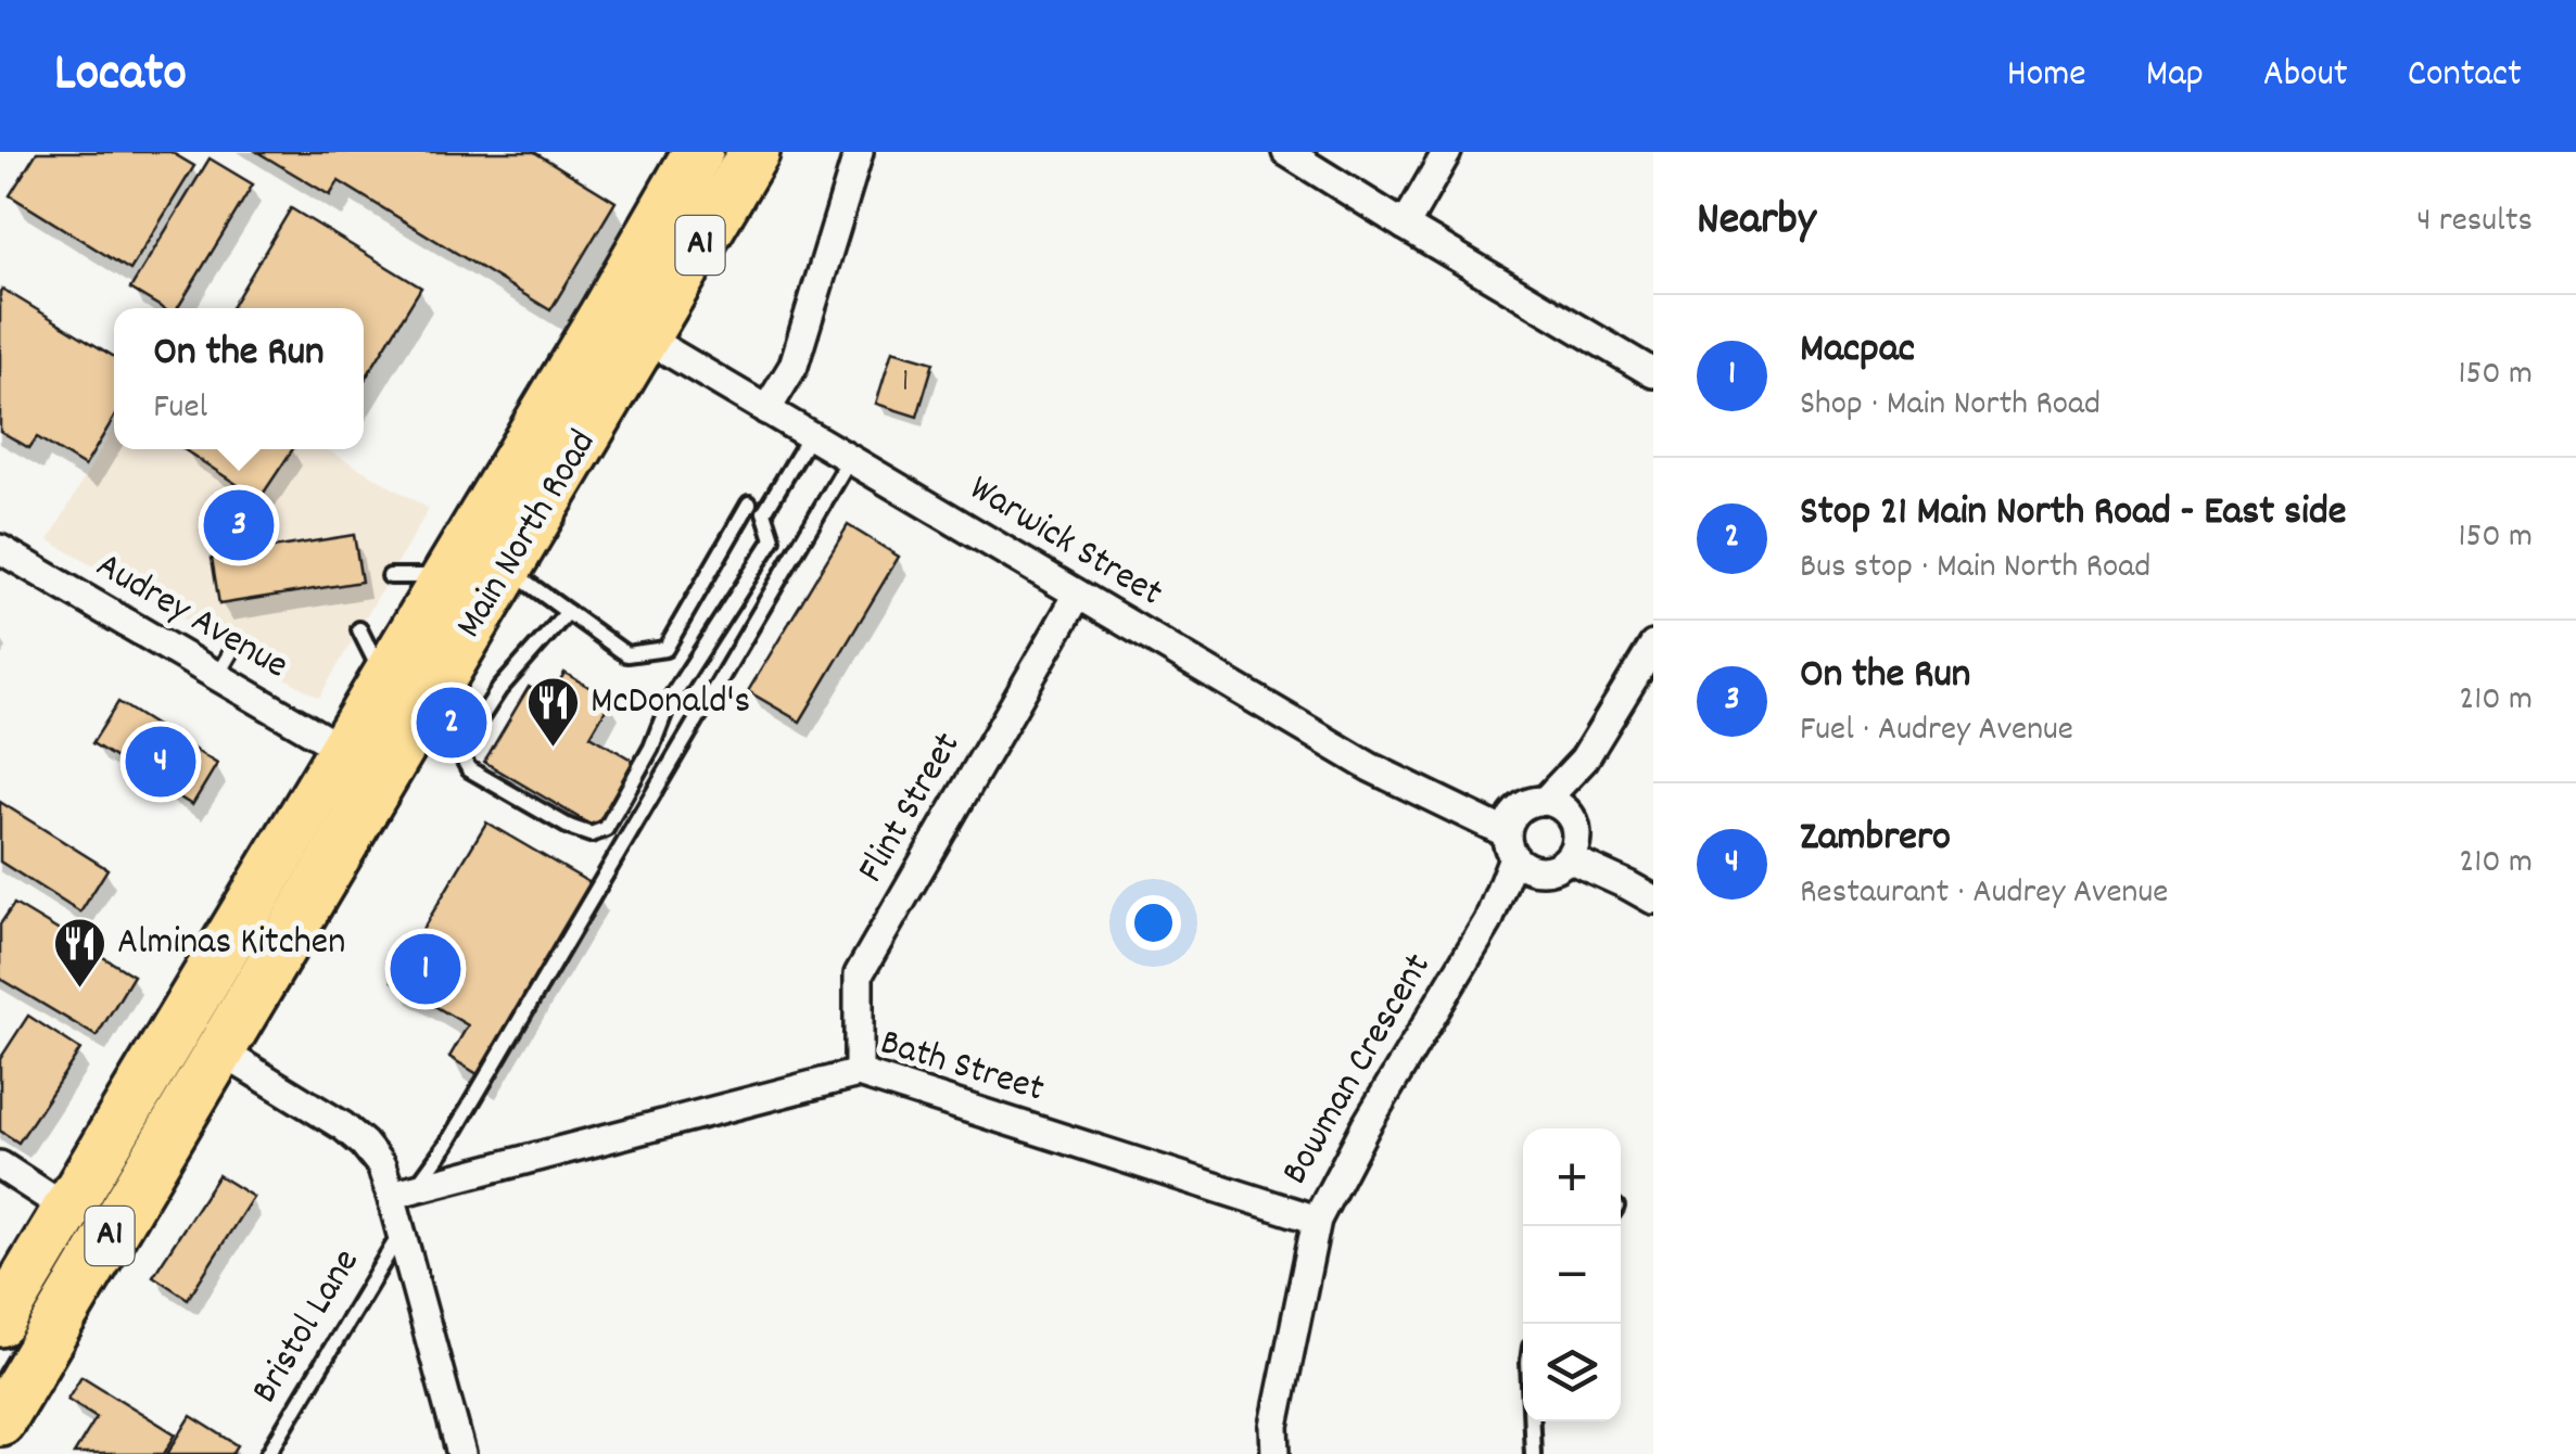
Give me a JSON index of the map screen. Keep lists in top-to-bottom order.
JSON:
{
  "streets": {
    "highway": ["A1", "Main North Road"],
    "street": [
      "Warwick Street",
      "Audrey Avenue",
      "Flint Street",
      "Bath Street",
      "Bowman Crescent"
    ],
    "lane": ["Bristol Lane"]
  },
  "crossings": [
    ["Main North Road", "Warwick Street"],
    ["Main North Road", "Audrey Avenue"],
    ["Warwick Street", "Flint Street"],
    ["Warwick Street", "Bowman Crescent"],
    ["Flint Street", "Bath Street"],
    ["Bath Street", "Bowman Crescent"]
  ],
  "places": {
    "restaurant": ["McDonald's", "Alminas Kitchen"]
  },
  "house_numbers": ["1"],
  "page": {
    "header": "Locato",
    "nav": [
      "Home",
      "Map",
      "About",
      "Contact"
    ],
    "heading": ["Nearby", "4 results"],
    "list": [
      {
        "mark": "1",
        "name": "Macpac",
        "note": "Shop · Main North Road",
        "value": "150 m"
      },
      {
        "mark": "2",
        "name": "Stop 21 Main North Road - East side",
        "note": "Bus stop · Main North Road",
        "value": "150 m"
      },
      {
        "mark": "3",
        "name": "On the Run",
        "note": "Fuel · Audrey Avenue",
        "value": "210 m"
      },
      {
        "mark": "4",
        "name": "Zambrero",
        "note": "Restaurant · Audrey Avenue",
        "value": "210 m"
      }
    ],
    "popup": ["On the Run", "Fuel"],
    "pins": [
      "3",
      "2",
      "4",
      "1"
    ],
    "map_buttons": ["+", "−"]
  }
}
